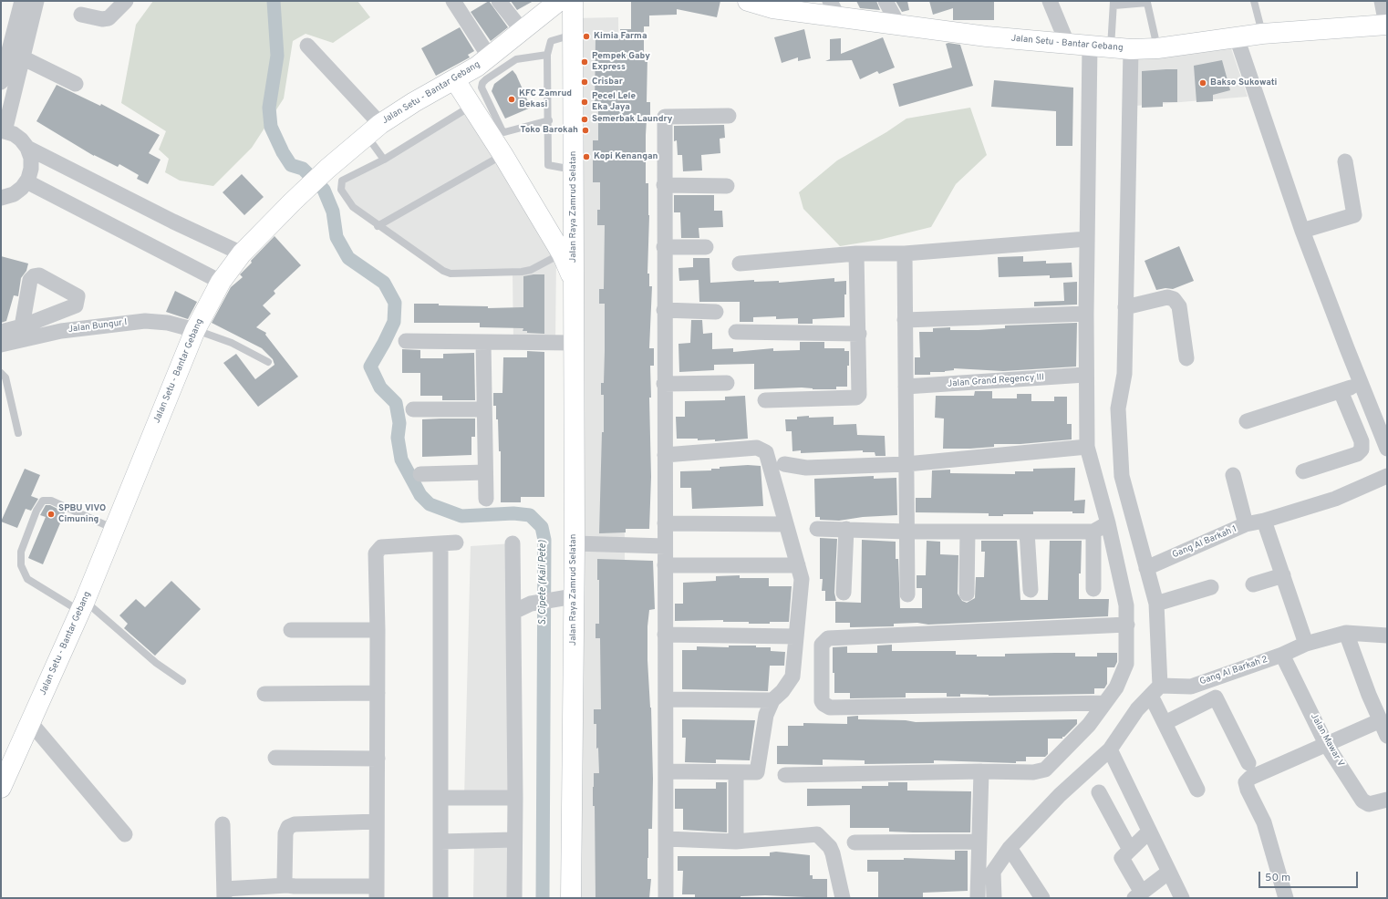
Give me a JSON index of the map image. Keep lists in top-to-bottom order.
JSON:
{
  "streets": {
    "main road": ["Jalan Setu - Bantar Gebang", "Jalan Raya Zamrud Selatan"],
    "street": [
      "Jalan Bungur I",
      "Jalan Grand Regency III",
      "Gang Al Barkah 1",
      "Gang Al Barkah 2",
      "Jalan Mawar V"
    ]
  },
  "crossings": [
    ["Jalan Setu - Bantar Gebang", "Jalan Raya Zamrud Selatan"],
    ["Jalan Setu - Bantar Gebang", "Jalan Bungur I"],
    ["Gang Al Barkah 2", "Jalan Mawar V"]
  ],
  "water": ["S. Cipete (Kali Pete)"],
  "places": [
    "Kimia Farma",
    "Pempek Gaby Express",
    "Crisbar",
    "Bakso Sukowati",
    "KFC Zamrud Bekasi",
    "Pecel Lele Eka Jaya",
    "Semerbak Laundry",
    "Toko Barokah",
    "Kopi Kenangan",
    "SPBU VIVO Cimuning"
  ],
  "scale_bar": "50 m"
}
